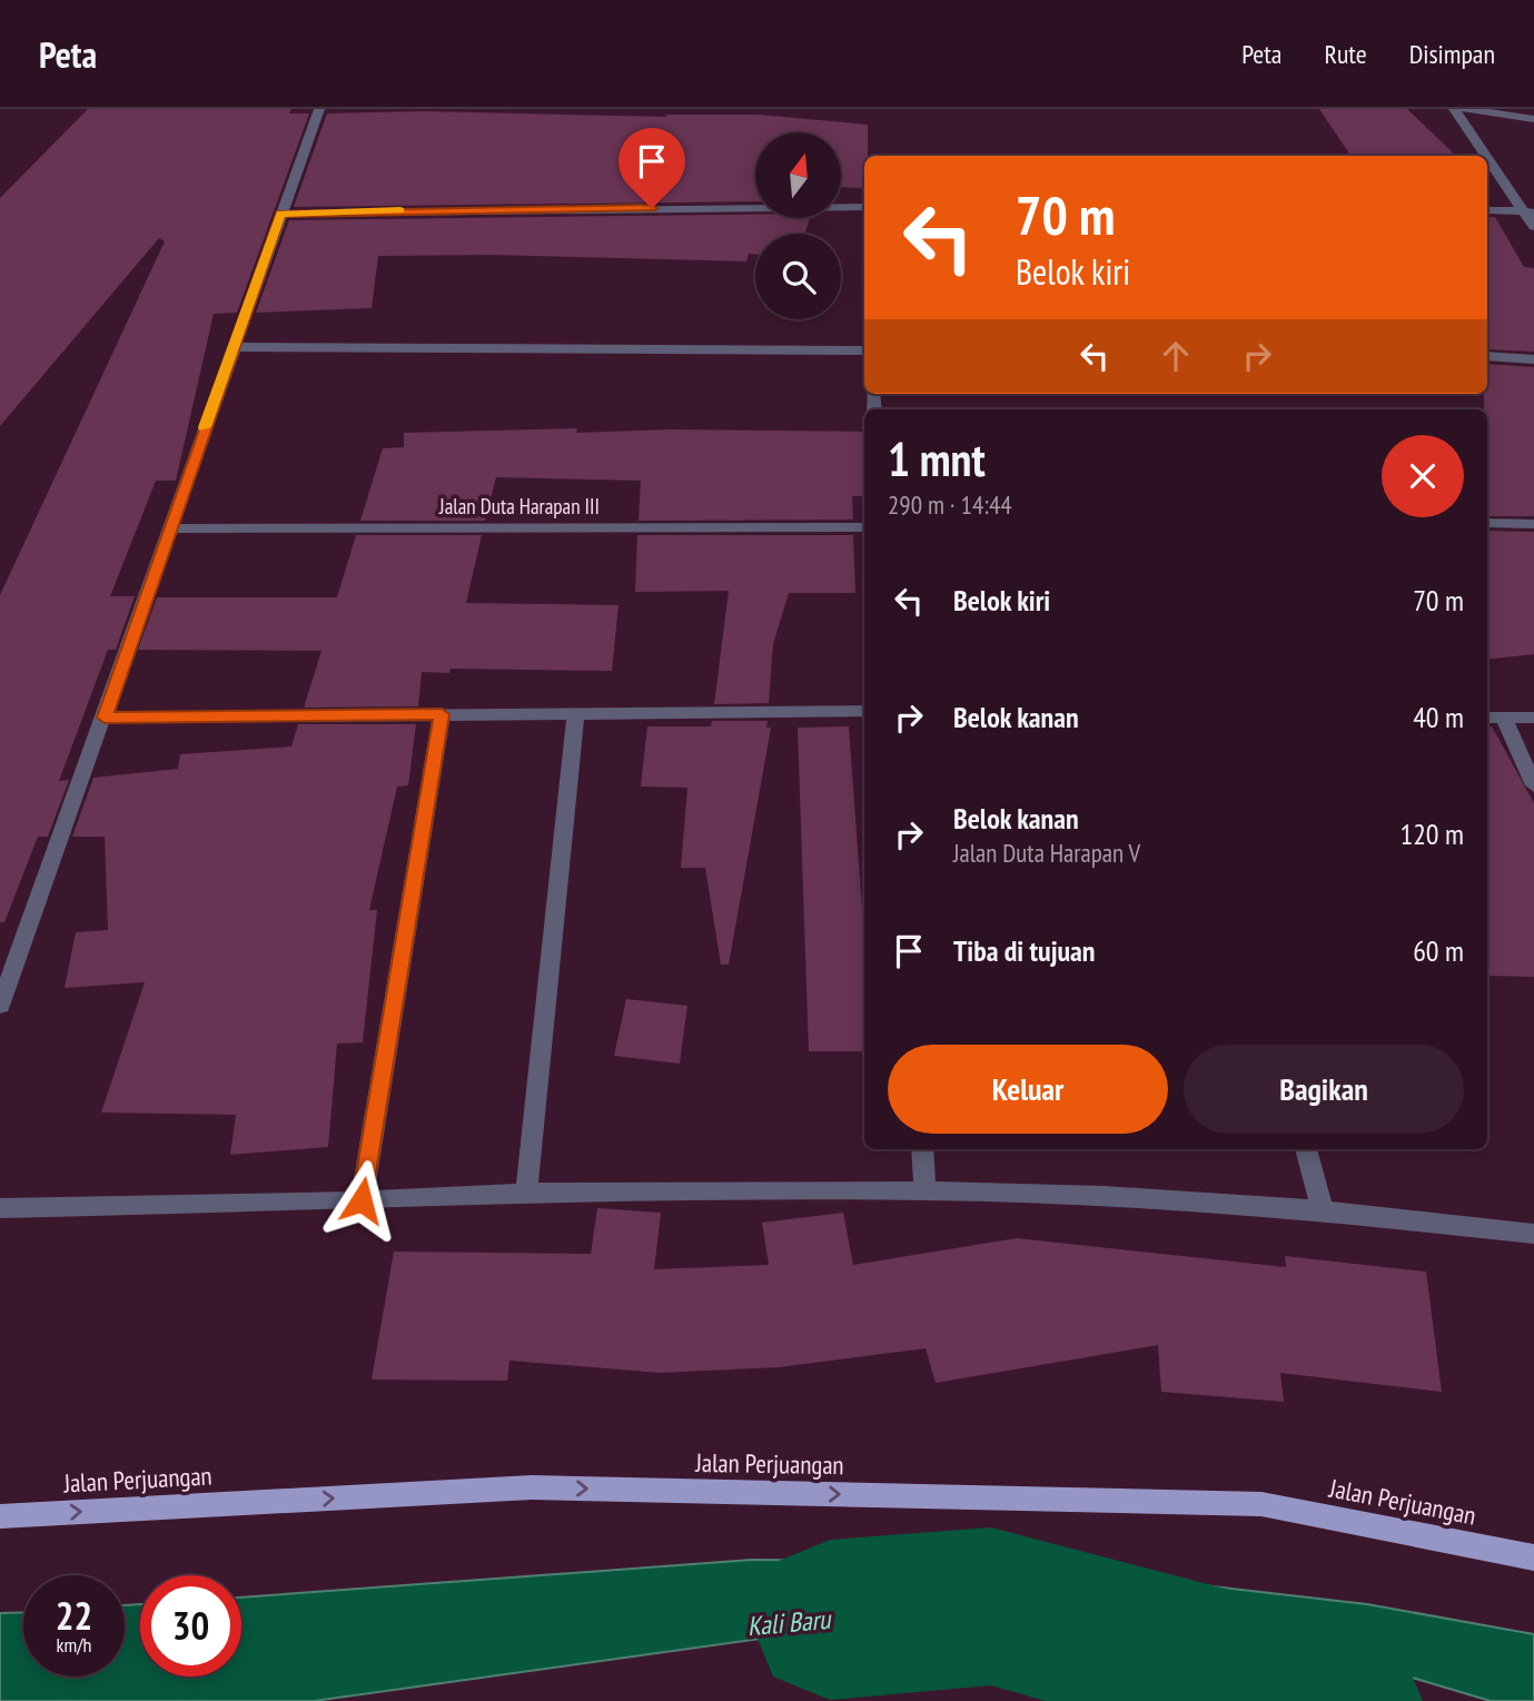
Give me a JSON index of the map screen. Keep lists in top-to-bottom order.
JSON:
{
  "streets": {
    "main road": ["Jalan Perjuangan"],
    "street": ["Jalan Duta Harapan III"]
  },
  "one_way": ["Jalan Perjuangan"],
  "water": ["Kali Baru"],
  "north": "top",
  "page": {
    "header": "Peta",
    "nav": ["Peta", "Rute", "Disimpan"],
    "turn": ["70 m", "Belok kiri"],
    "heading": ["1 mnt", "290 m · 14:44"],
    "list": [
      {
        "name": "Belok kiri",
        "value": "70 m"
      },
      {
        "name": "Belok kanan",
        "value": "40 m"
      },
      {
        "name": "Belok kanan",
        "note": "Jalan Duta Harapan V",
        "value": "120 m"
      },
      {
        "name": "Tiba di tujuan",
        "value": "60 m"
      }
    ],
    "buttons": ["Keluar", "Bagikan"],
    "speed": "22 km/h",
    "limit": "30"
  }
}
